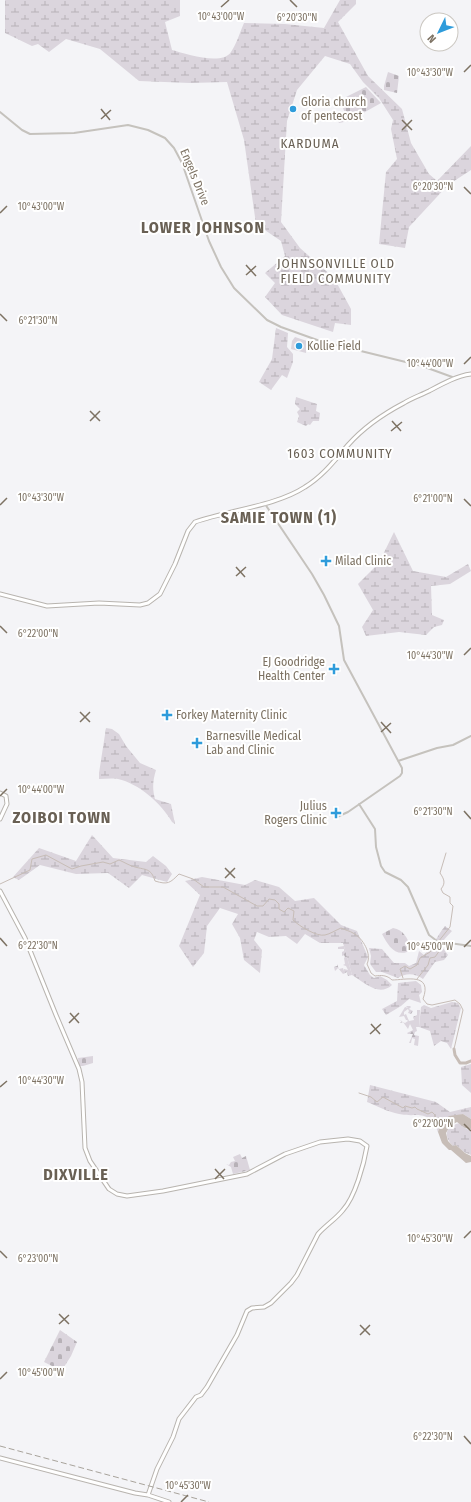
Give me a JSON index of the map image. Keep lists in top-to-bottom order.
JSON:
{
  "streets": {
    "street": ["Engels Drive"]
  },
  "districts": [
    "KARDUMA",
    "LOWER JOHNSON",
    "JOHNSONVILLE OLD FIELD COMMUNITY",
    "1603 COMMUNITY",
    "SAMIE TOWN (1)",
    "ZOIBOI TOWN",
    "DIXVILLE"
  ],
  "places": {
    "other": ["Gloria church of pentecost", "Kollie Field"],
    "health": [
      "Milad Clinic",
      "EJ Goodridge Health Center",
      "Forkey Maternity Clinic",
      "Barnesville Medical Lab and Clinic",
      "Julius Rogers Clinic"
    ]
  },
  "north": "bottom left",
  "coordinates": [
    "10°43'00\"W",
    "6°20'30\"N",
    "10°43'30\"W",
    "6°21'30\"N",
    "10°44'00\"W",
    "6°21'00\"N",
    "6°22'00\"N",
    "10°44'30\"W",
    "6°22'30\"N",
    "10°45'00\"W",
    "10°45'30\"W",
    "6°23'00\"N"
  ]
}
